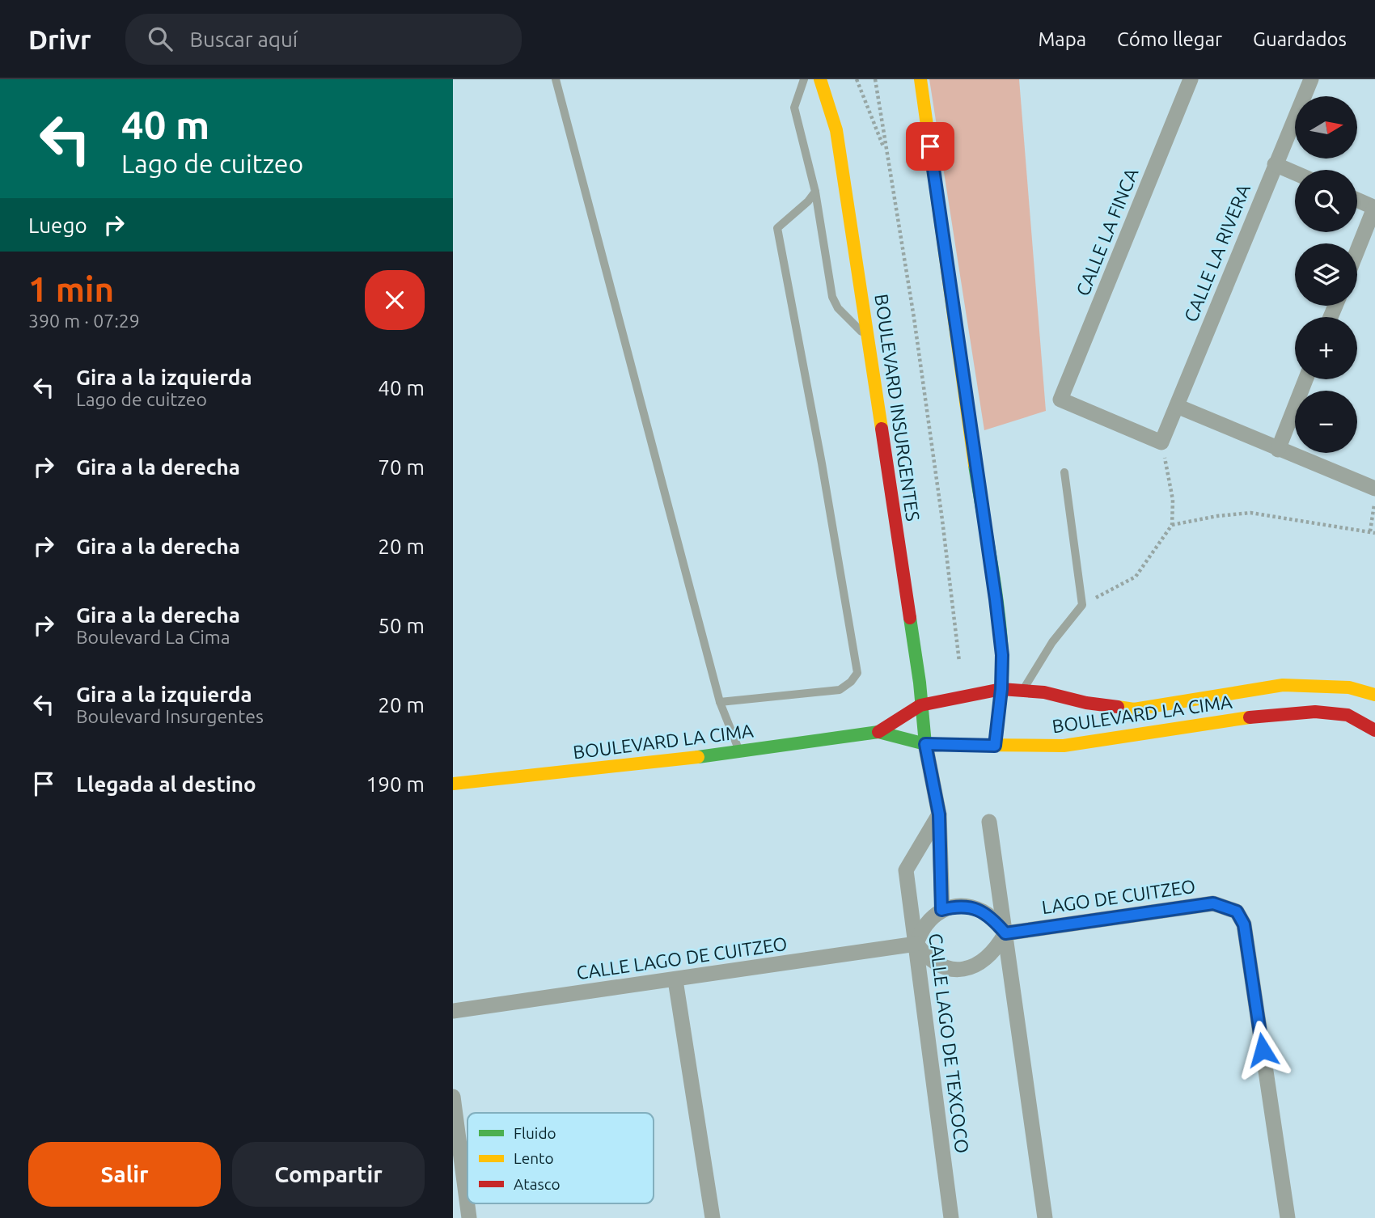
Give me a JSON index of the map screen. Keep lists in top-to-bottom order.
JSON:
{
  "streets": {
    "street": [
      "CALLE LA FINCA",
      "CALLE LA RIVERA",
      "BOULEVARD INSURGENTES",
      "BOULEVARD LA CIMA",
      "LAGO DE CUITZEO",
      "CALLE LAGO DE CUITZEO",
      "CALLE LAGO DE TEXCOCO"
    ]
  },
  "crossings": [
    ["CALLE LA FINCA", "CALLE LA RIVERA"],
    ["BOULEVARD INSURGENTES", "BOULEVARD LA CIMA"],
    ["LAGO DE CUITZEO", "CALLE LAGO DE CUITZEO"],
    ["LAGO DE CUITZEO", "CALLE LAGO DE TEXCOCO"],
    ["CALLE LAGO DE CUITZEO", "CALLE LAGO DE TEXCOCO"]
  ],
  "legend": ["Fluido", "Lento", "Atasco"],
  "north": "right",
  "page": {
    "header": "Drivr",
    "search": "Buscar aquí",
    "nav": ["Mapa", "Cómo llegar", "Guardados"],
    "turn": ["40 m", "Lago de cuitzeo"],
    "map_buttons": ["+", "−"],
    "then": "Luego",
    "heading": ["1 min", "390 m · 07:29"],
    "list": [
      {
        "name": "Gira a la izquierda",
        "note": "Lago de cuitzeo",
        "value": "40 m"
      },
      {
        "name": "Gira a la derecha",
        "value": "70 m"
      },
      {
        "name": "Gira a la derecha",
        "value": "20 m"
      },
      {
        "name": "Gira a la derecha",
        "note": "Boulevard La Cima",
        "value": "50 m"
      },
      {
        "name": "Gira a la izquierda",
        "note": "Boulevard Insurgentes",
        "value": "20 m"
      },
      {
        "name": "Llegada al destino",
        "value": "190 m"
      }
    ],
    "buttons": ["Salir", "Compartir"]
  }
}
